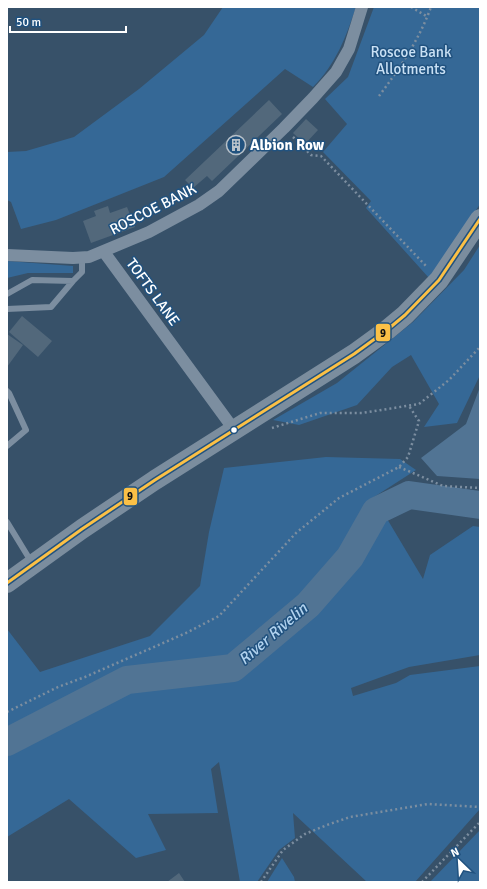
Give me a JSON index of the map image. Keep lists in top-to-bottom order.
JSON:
{
  "streets": {
    "street": ["ROSCOE BANK", "TOFTS LANE"]
  },
  "crossings": [
    ["ROSCOE BANK", "TOFTS LANE"]
  ],
  "water": ["River Rivelin"],
  "parks": ["Roscoe Bank Allotments"],
  "places": {
    "building": ["Albion Row"]
  },
  "lines": ["transit line 9"],
  "scale_bar": "50 m",
  "north": "top left"
}
